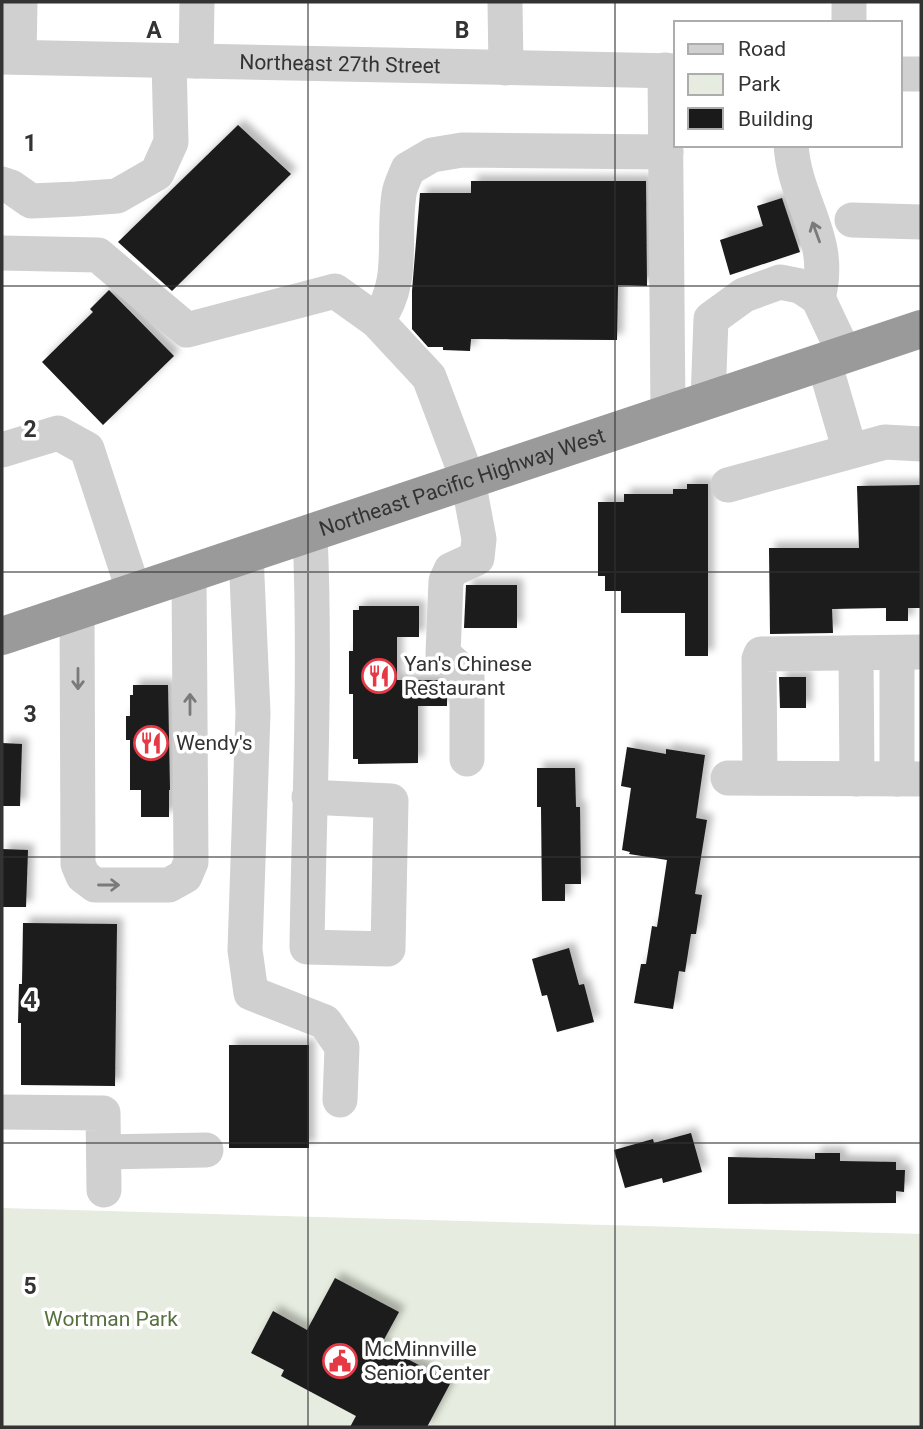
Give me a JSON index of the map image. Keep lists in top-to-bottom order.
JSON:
{
  "streets": {
    "highway": ["Northeast Pacific Highway West"],
    "street": ["Northeast 27th Street"]
  },
  "parks": ["Wortman Park"],
  "places": {
    "restaurant": ["Yan's Chinese Restaurant", "Wendy's"],
    "public building": ["McMinnville Senior Center"]
  },
  "legend": ["Road", "Park", "Building"],
  "grid": {
    "columns": ["A", "B"],
    "rows": [
      "1",
      "2",
      "3",
      "4",
      "5"
    ]
  }
}
